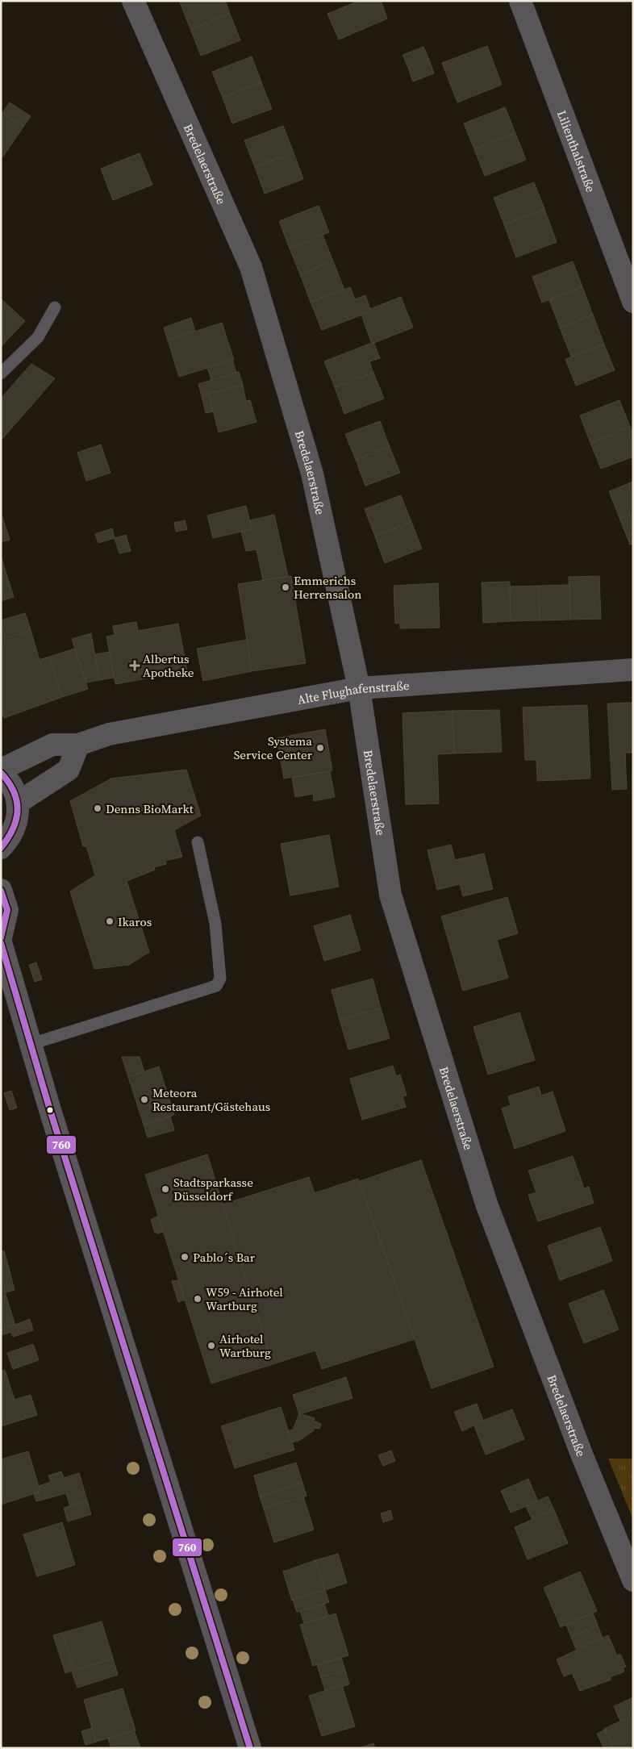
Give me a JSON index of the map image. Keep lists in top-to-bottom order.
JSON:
{
  "streets": {
    "street": ["Lilienthalstraße", "Bredelaerstraße", "Alte Flughafenstraße"]
  },
  "crossings": [
    ["Bredelaerstraße", "Alte Flughafenstraße"]
  ],
  "places": {
    "other": [
      "Emmerichs Herrensalon",
      "Systema Service Center",
      "Denns BioMarkt",
      "Ikaros",
      "Meteora Restaurant/Gästehaus",
      "Stadtsparkasse Düsseldorf",
      "Pablo´s Bar",
      "W59 - Airhotel Wartburg",
      "Airhotel Wartburg"
    ],
    "health": ["Albertus Apotheke"]
  },
  "lines": ["transit line 760"]
}
